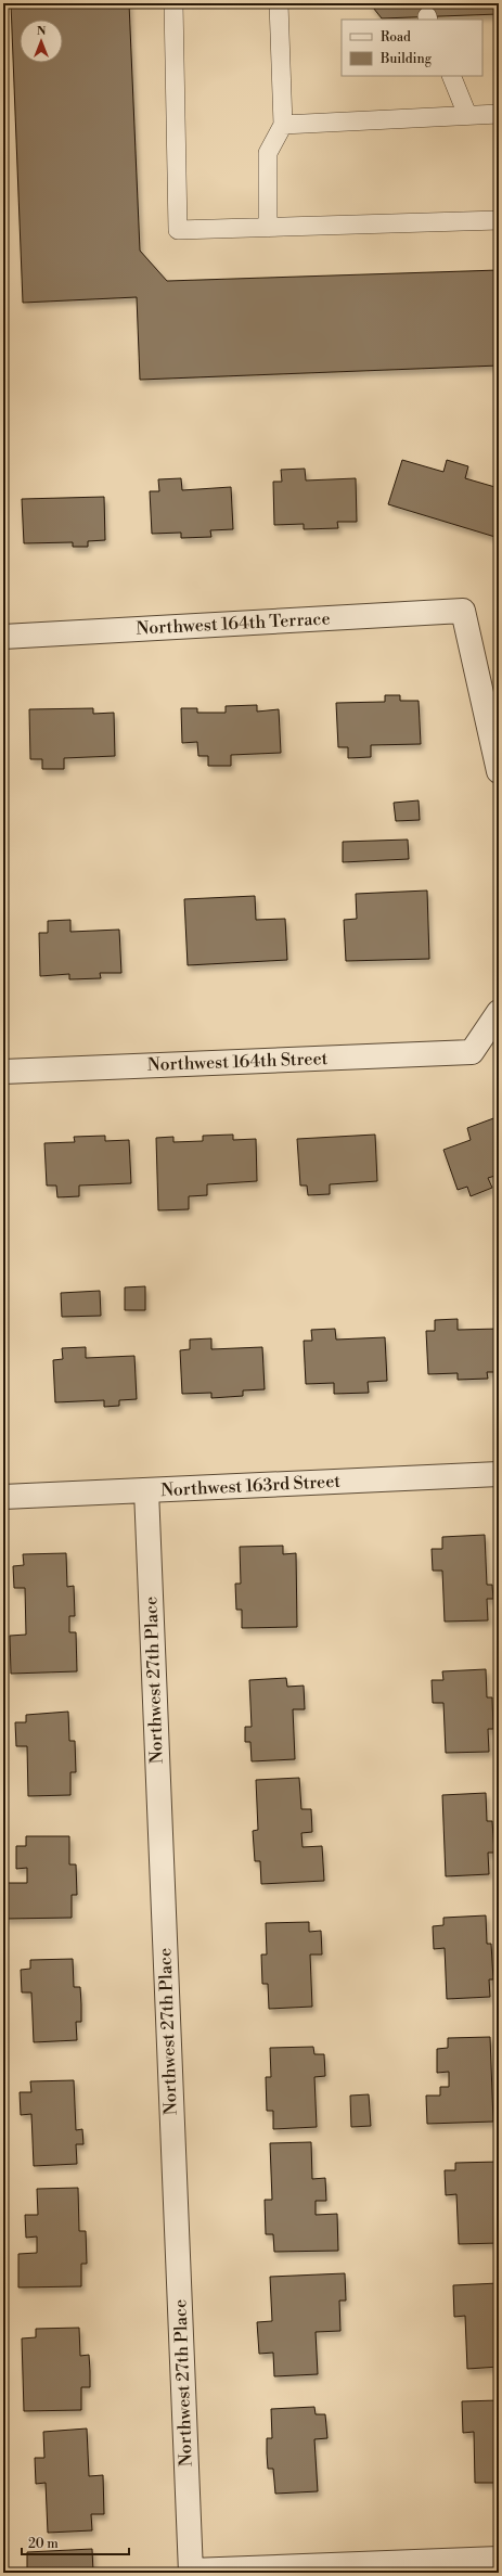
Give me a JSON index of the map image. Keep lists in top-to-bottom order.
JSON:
{
  "streets": {
    "street": [
      "Northwest 164th Terrace",
      "Northwest 164th Street",
      "Northwest 163rd Street",
      "Northwest 27th Place"
    ]
  },
  "crossings": [
    ["Northwest 163rd Street", "Northwest 27th Place"]
  ],
  "legend": ["Road", "Building"],
  "scale_bar": "20 m",
  "north": "top"
}
